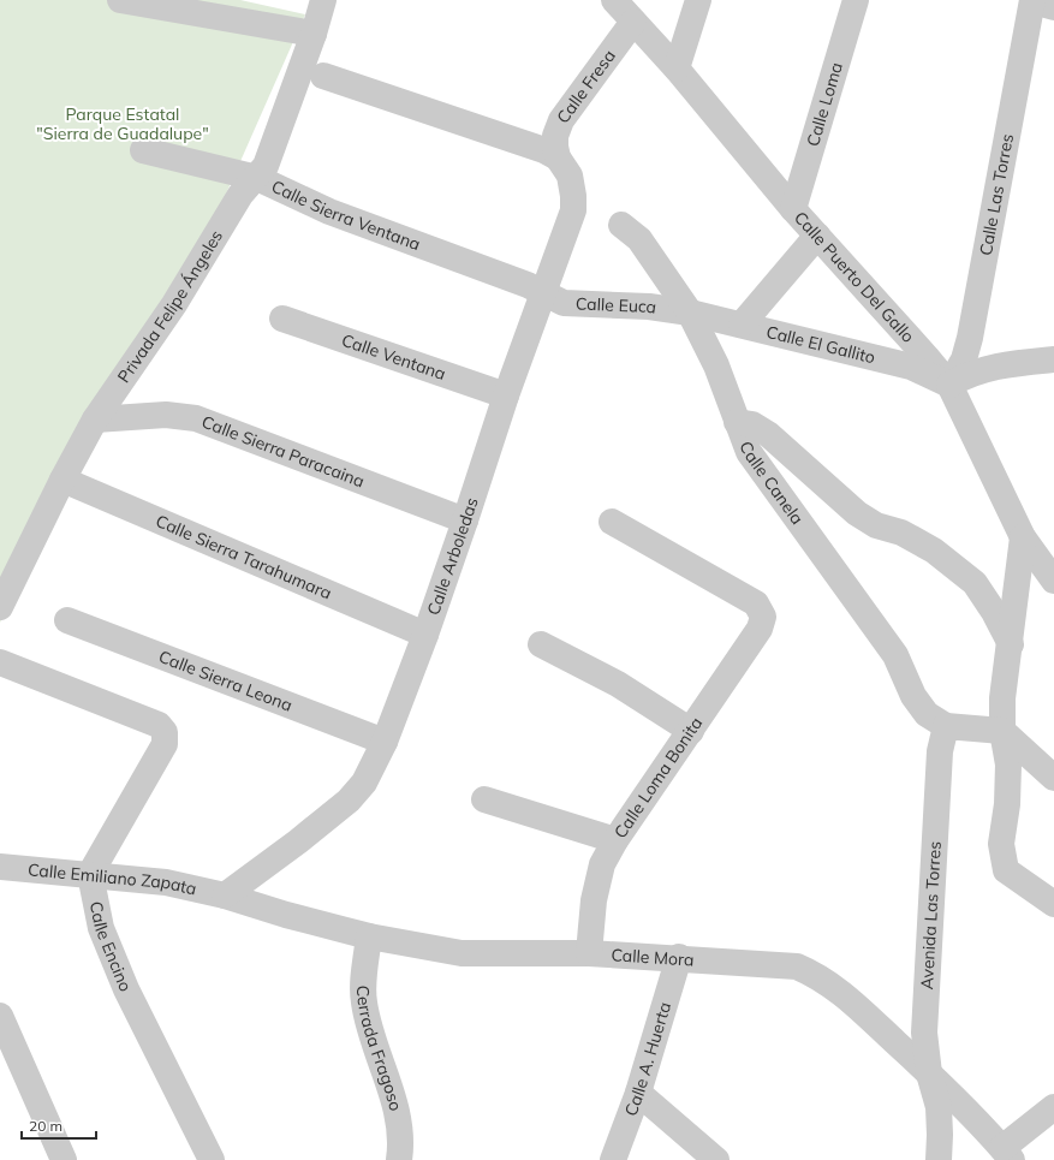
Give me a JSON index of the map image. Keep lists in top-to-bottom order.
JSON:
{
  "streets": {
    "street": [
      "Calle Fresa",
      "Calle Loma",
      "Calle Las Torres",
      "Calle Sierra Ventana",
      "Calle Puerto Del Gallo",
      "Privada Felipe Ángeles",
      "Calle Euca",
      "Calle El Gallito",
      "Calle Ventana",
      "Calle Sierra Paracaina",
      "Calle Canela",
      "Calle Sierra Tarahumara",
      "Calle Arboledas",
      "Calle Sierra Leona",
      "Calle Loma Bonita",
      "Calle Emiliano Zapata",
      "Avenida Las Torres",
      "Calle Encino",
      "Calle Mora",
      "Cerrada Fragoso",
      "Calle A. Huerta"
    ]
  },
  "crossings": [
    ["Calle Fresa", "Calle Puerto Del Gallo"],
    ["Calle Fresa", "Calle Arboledas"],
    ["Calle Loma", "Calle Puerto Del Gallo"],
    ["Calle Las Torres", "Calle Puerto Del Gallo"],
    ["Calle Las Torres", "Calle El Gallito"],
    ["Calle Sierra Ventana", "Privada Felipe Ángeles"],
    ["Calle Sierra Ventana", "Calle Euca"],
    ["Calle Sierra Ventana", "Calle Arboledas"],
    ["Calle Puerto Del Gallo", "Calle El Gallito"],
    ["Privada Felipe Ángeles", "Calle Sierra Paracaina"],
    ["Privada Felipe Ángeles", "Calle Sierra Tarahumara"],
    ["Calle Euca", "Calle El Gallito"],
    ["Calle Euca", "Calle Canela"],
    ["Calle Euca", "Calle Arboledas"],
    ["Calle El Gallito", "Calle Canela"],
    ["Calle Ventana", "Calle Arboledas"],
    ["Calle Sierra Paracaina", "Calle Arboledas"],
    ["Calle Canela", "Avenida Las Torres"],
    ["Calle Sierra Tarahumara", "Calle Arboledas"],
    ["Calle Arboledas", "Calle Sierra Leona"],
    ["Calle Arboledas", "Calle Emiliano Zapata"],
    ["Calle Arboledas", "Calle Mora"],
    ["Calle Loma Bonita", "Calle Mora"],
    ["Calle Emiliano Zapata", "Calle Encino"],
    ["Calle Emiliano Zapata", "Calle Mora"],
    ["Avenida Las Torres", "Calle Mora"],
    ["Calle Mora", "Cerrada Fragoso"],
    ["Calle Mora", "Calle A. Huerta"]
  ],
  "parks": ["Parque Estatal \"Sierra de Guadalupe\""],
  "scale_bar": "20 m"
}
